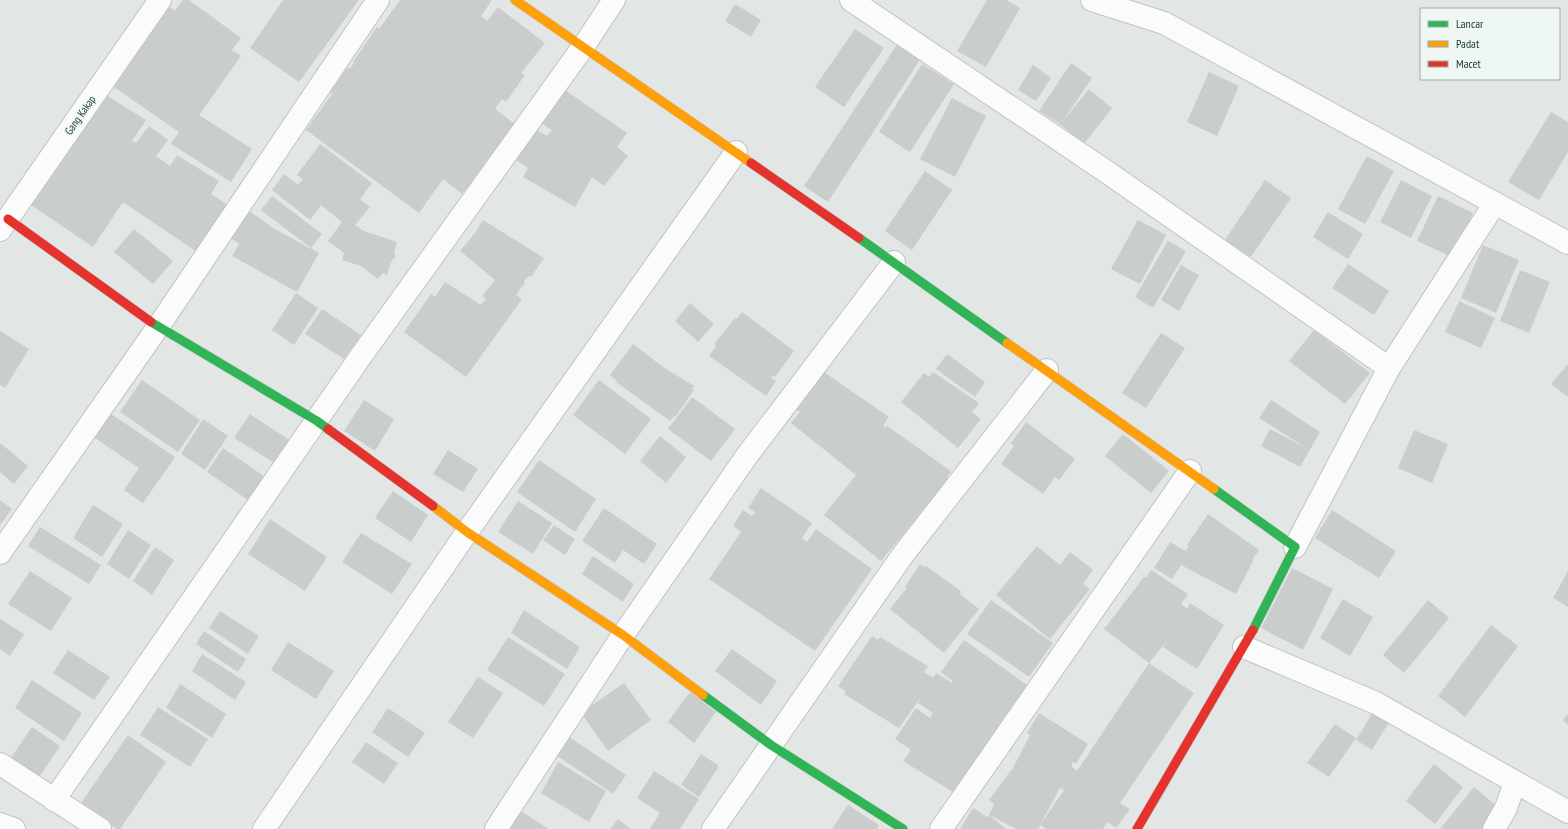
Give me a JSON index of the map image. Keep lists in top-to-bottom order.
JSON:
{
  "streets": {
    "street": ["Gang Kakap"]
  },
  "legend": ["Lancar", "Padat", "Macet"]
}
